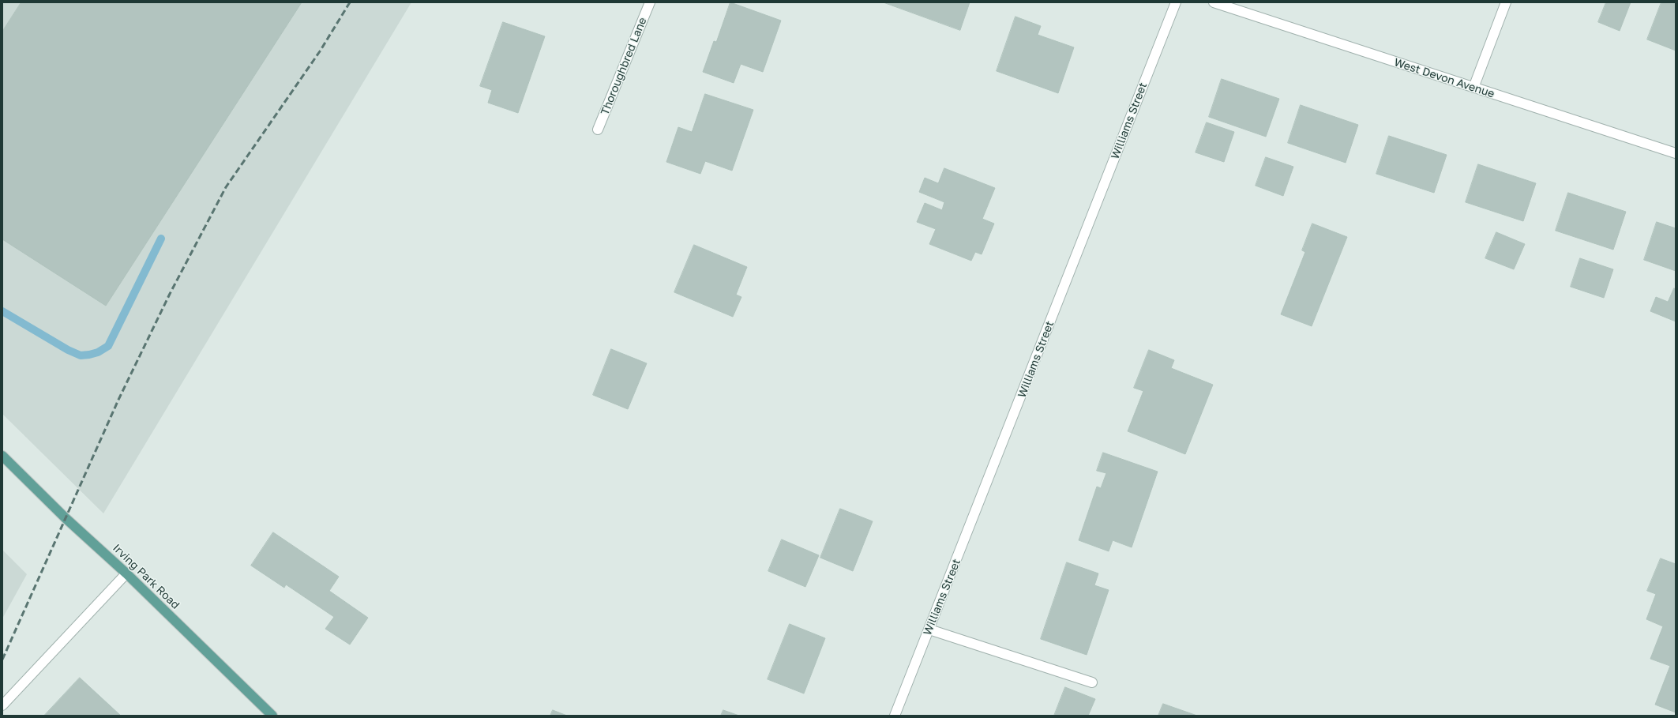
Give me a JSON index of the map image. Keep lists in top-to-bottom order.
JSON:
{
  "streets": {
    "main road": ["Irving Park Road"],
    "street": ["Thoroughbred Lane", "West Devon Avenue", "Williams Street"]
  }
}
